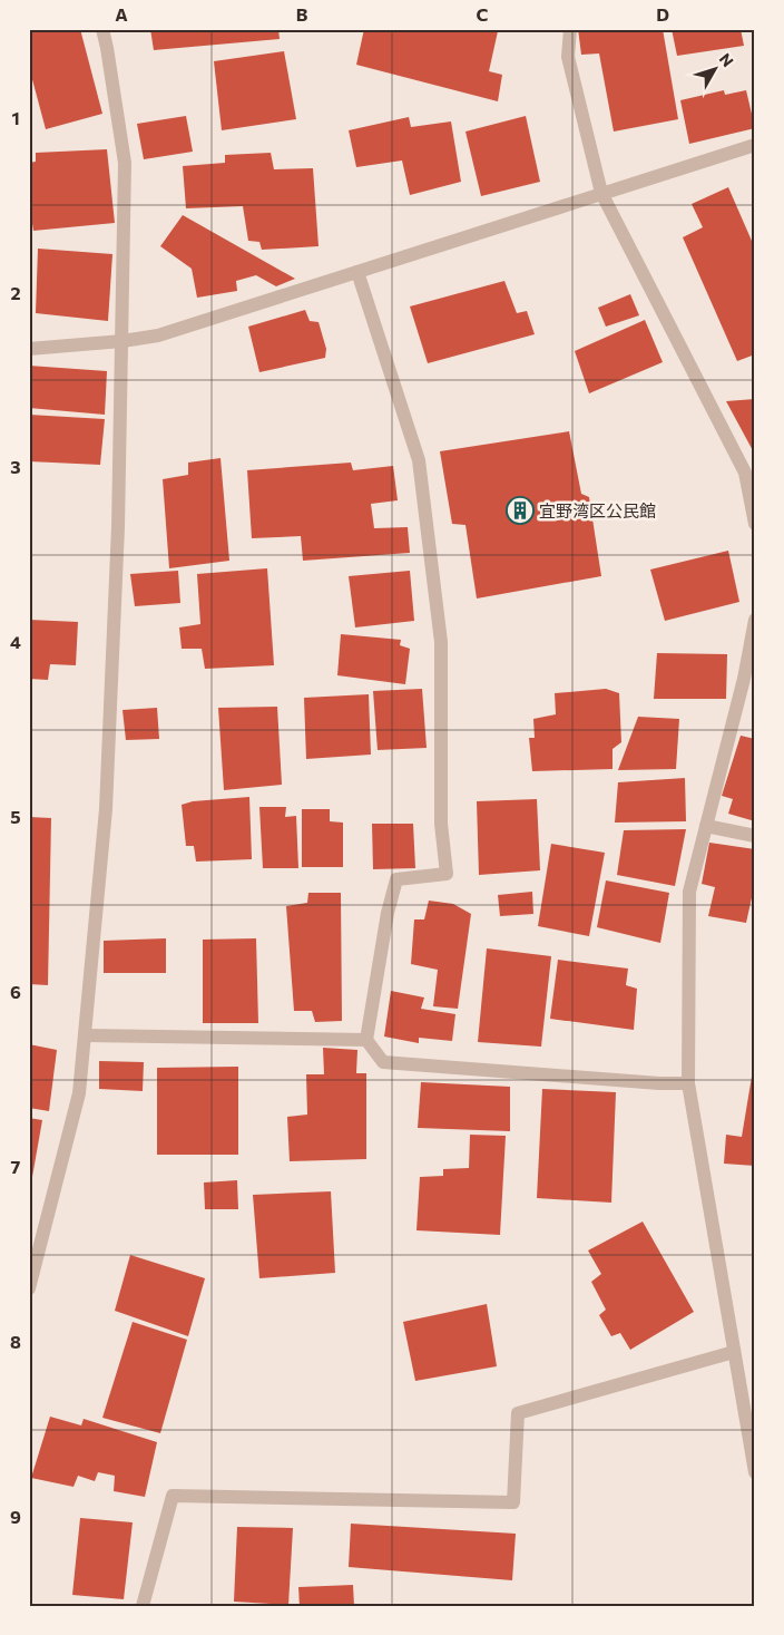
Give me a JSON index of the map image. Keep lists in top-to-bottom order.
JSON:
{
  "places": {
    "building": ["宜野湾区公民館"]
  },
  "north": "top right",
  "grid": {
    "columns": [
      "A",
      "B",
      "C",
      "D"
    ],
    "rows": [
      "1",
      "2",
      "3",
      "4",
      "5",
      "6",
      "7",
      "8",
      "9"
    ]
  }
}
